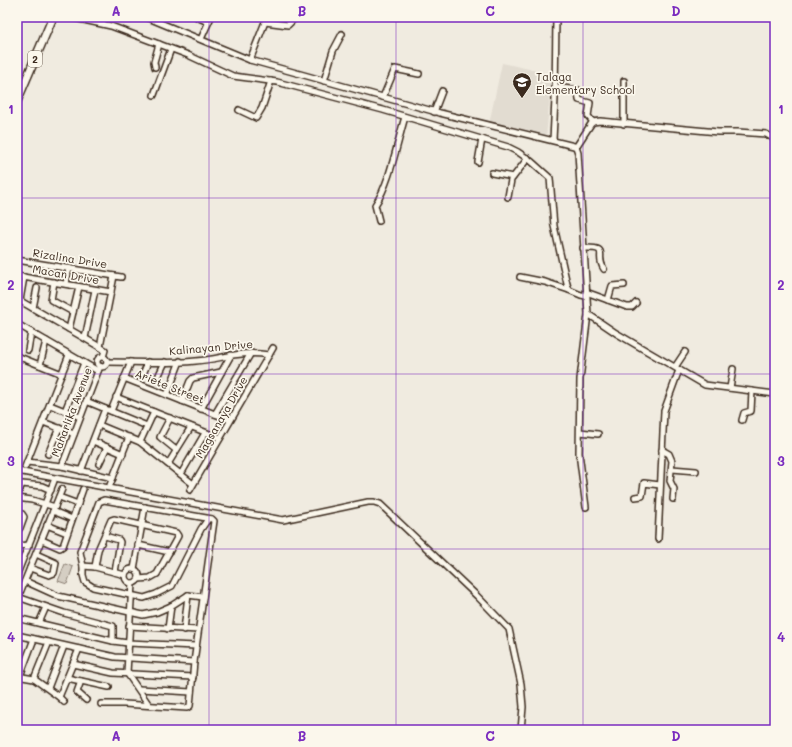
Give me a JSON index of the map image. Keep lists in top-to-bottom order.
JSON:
{
  "streets": {
    "highway": ["2"],
    "street": [
      "Rizalina Drive",
      "Macan Drive",
      "Kalinayan Drive",
      "Ariete Street",
      "Maharlika Avenue",
      "Magsanaya Drive"
    ]
  },
  "crossings": [
    ["Kalinayan Drive", "Magsanaya Drive"],
    ["Ariete Street", "Magsanaya Drive"]
  ],
  "places": {
    "school or university": ["Talaga Elementary School"]
  },
  "grid": {
    "columns": [
      "A",
      "B",
      "C",
      "D"
    ],
    "rows": [
      "1",
      "2",
      "3",
      "4"
    ]
  }
}
